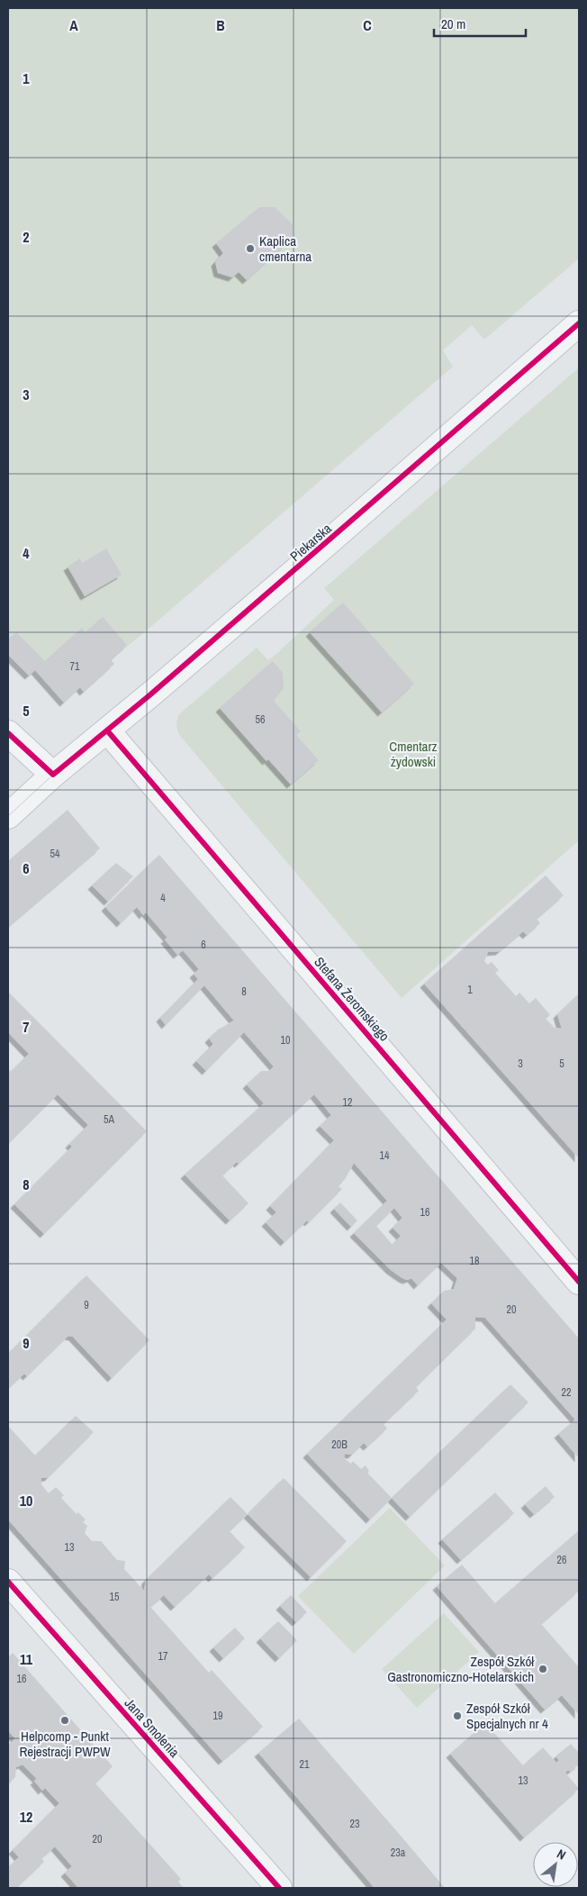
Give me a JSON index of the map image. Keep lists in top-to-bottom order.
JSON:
{
  "streets": {
    "street": ["Piekarska", "Stefana Żeromskiego", "Jana Smolenia"]
  },
  "crossings": [
    ["Piekarska", "Stefana Żeromskiego"]
  ],
  "parks": ["Cmentarz żydowski"],
  "places": [
    "Kaplica cmentarna",
    "Zespół Szkół Gastronomiczno-Hotelarskich",
    "Zespół Szkół Specjalnych nr 4",
    "Helpcomp - Punkt Rejestracji PWPW"
  ],
  "house_numbers": [
    "71",
    "56",
    "54",
    "4",
    "6",
    "1",
    "8",
    "10",
    "3",
    "5",
    "12",
    "5A",
    "14",
    "16",
    "18",
    "9",
    "20",
    "22",
    "20B",
    "13",
    "26",
    "15",
    "17",
    "16",
    "19",
    "21",
    "13",
    "23",
    "20",
    "23a"
  ],
  "scale_bar": "20 m",
  "north": "top right",
  "grid": {
    "columns": ["A", "B", "C"],
    "rows": [
      "1",
      "2",
      "3",
      "4",
      "5",
      "6",
      "7",
      "8",
      "9",
      "10",
      "11",
      "12"
    ]
  }
}
